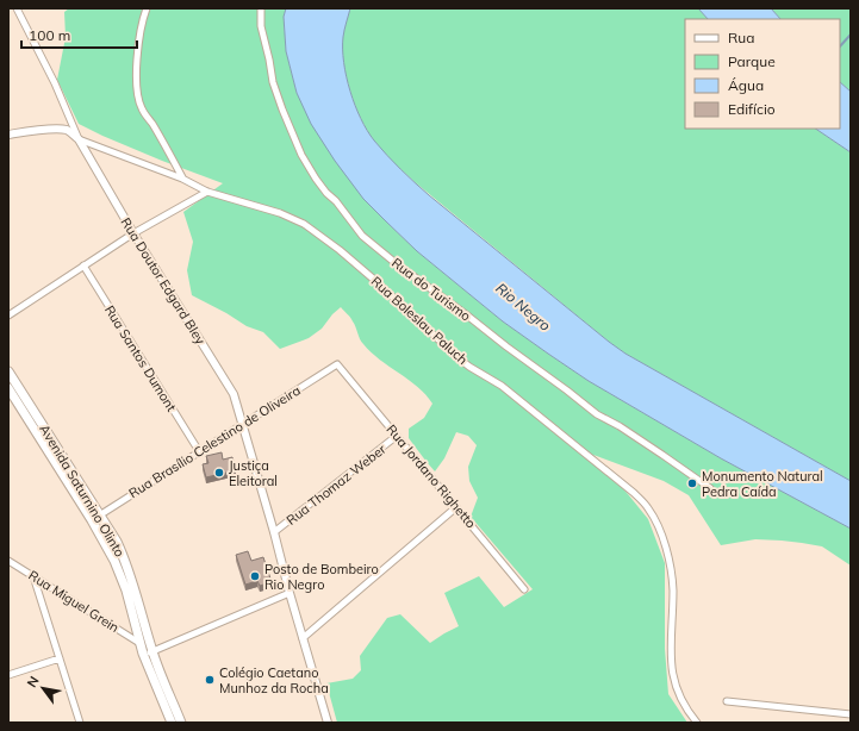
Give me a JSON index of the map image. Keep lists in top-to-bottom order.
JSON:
{
  "streets": {
    "main road": ["Avenida Saturnino Olinto"],
    "street": [
      "Rua Doutor Edgard Bley",
      "Rua do Turismo",
      "Rua Boleslau Paluch",
      "Rua Santos Dumont",
      "Rua Brasílio Celestino de Oliveira",
      "Rua Jordano Righetto",
      "Rua Thomaz Weber",
      "Rua Miguel Grein"
    ]
  },
  "crossings": [
    ["Rua Doutor Edgard Bley", "Rua Boleslau Paluch"],
    ["Rua Doutor Edgard Bley", "Rua Brasílio Celestino de Oliveira"],
    ["Rua Doutor Edgard Bley", "Rua Thomaz Weber"],
    ["Rua Santos Dumont", "Rua Brasílio Celestino de Oliveira"],
    ["Rua Brasílio Celestino de Oliveira", "Rua Jordano Righetto"],
    ["Rua Brasílio Celestino de Oliveira", "Avenida Saturnino Olinto"],
    ["Rua Jordano Righetto", "Rua Thomaz Weber"],
    ["Avenida Saturnino Olinto", "Rua Miguel Grein"]
  ],
  "water": ["Rio Negro"],
  "places": [
    "Justiça Eleitoral",
    "Monumento Natural Pedra Caída",
    "Posto de Bombeiro Rio Negro",
    "Colégio Caetano Munhoz da Rocha"
  ],
  "legend": [
    "Rua",
    "Parque",
    "Água",
    "Edifício"
  ],
  "scale_bar": "100 m",
  "north": "top left"
}
